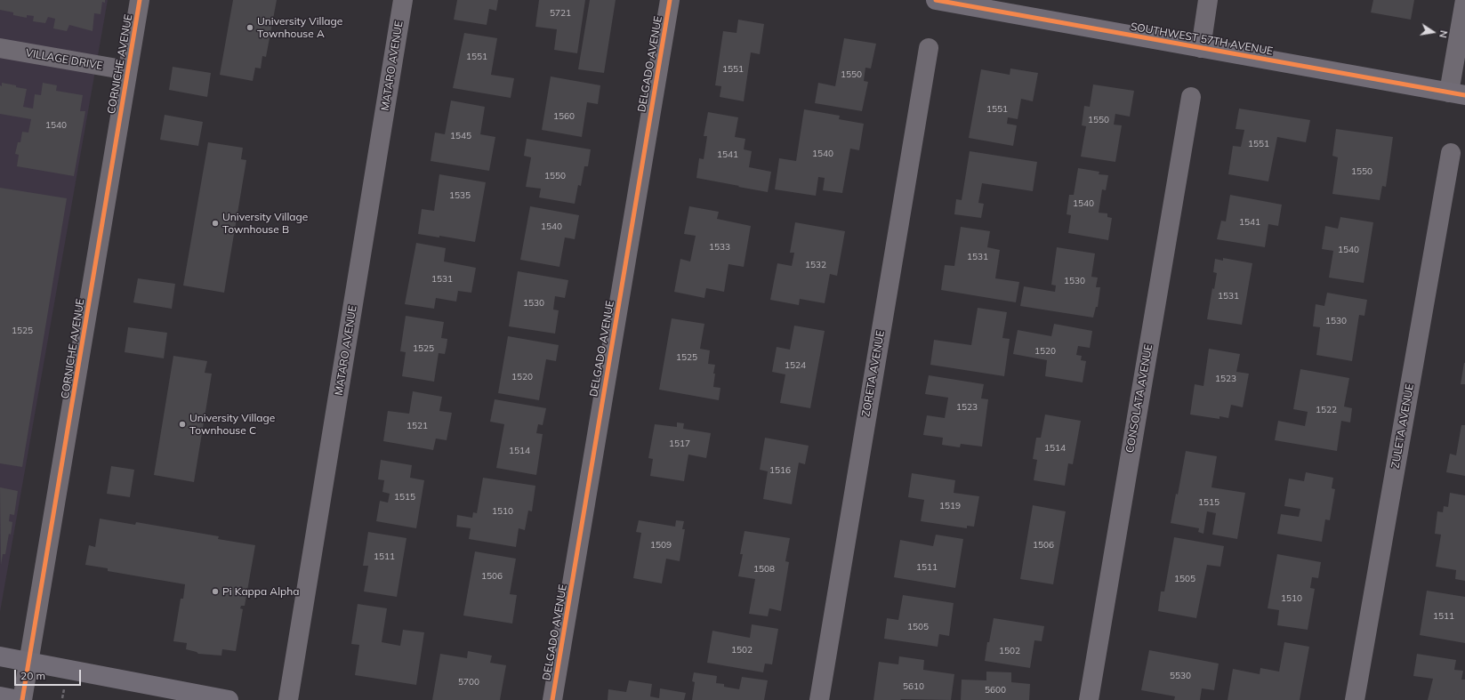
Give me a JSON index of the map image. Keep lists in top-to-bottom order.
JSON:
{
  "streets": {
    "main road": ["SOUTHWEST 57TH AVENUE"],
    "street": [
      "VILLAGE DRIVE",
      "CORNICHE AVENUE",
      "DELGADO AVENUE",
      "MATARO AVENUE",
      "ZORETA AVENUE",
      "CONSOLATA AVENUE",
      "ZULETA AVENUE"
    ]
  },
  "crossings": [
    ["VILLAGE DRIVE", "CORNICHE AVENUE"]
  ],
  "places": [
    "University Village Townhouse A",
    "University Village Townhouse B",
    "University Village Townhouse C",
    "Pi Kappa Alpha"
  ],
  "house_numbers": [
    "5721",
    "1551",
    "1551",
    "1550",
    "1551",
    "1560",
    "1550",
    "1540",
    "1545",
    "1551",
    "1540",
    "1541",
    "1550",
    "1550",
    "1535",
    "1540",
    "1541",
    "1540",
    "1533",
    "1540",
    "1531",
    "1532",
    "1531",
    "1530",
    "1531",
    "1530",
    "1530",
    "1525",
    "1525",
    "1520",
    "1525",
    "1524",
    "1520",
    "1523",
    "1523",
    "1522",
    "1521",
    "1517",
    "1514",
    "1514",
    "1516",
    "1515",
    "1515",
    "1519",
    "1510",
    "1509",
    "1506",
    "1511",
    "1511",
    "1508",
    "1506",
    "1505",
    "1510",
    "1511",
    "1505",
    "1502",
    "1502",
    "5530",
    "5700",
    "5610",
    "5600"
  ],
  "scale_bar": "20 m",
  "north": "right"
}
